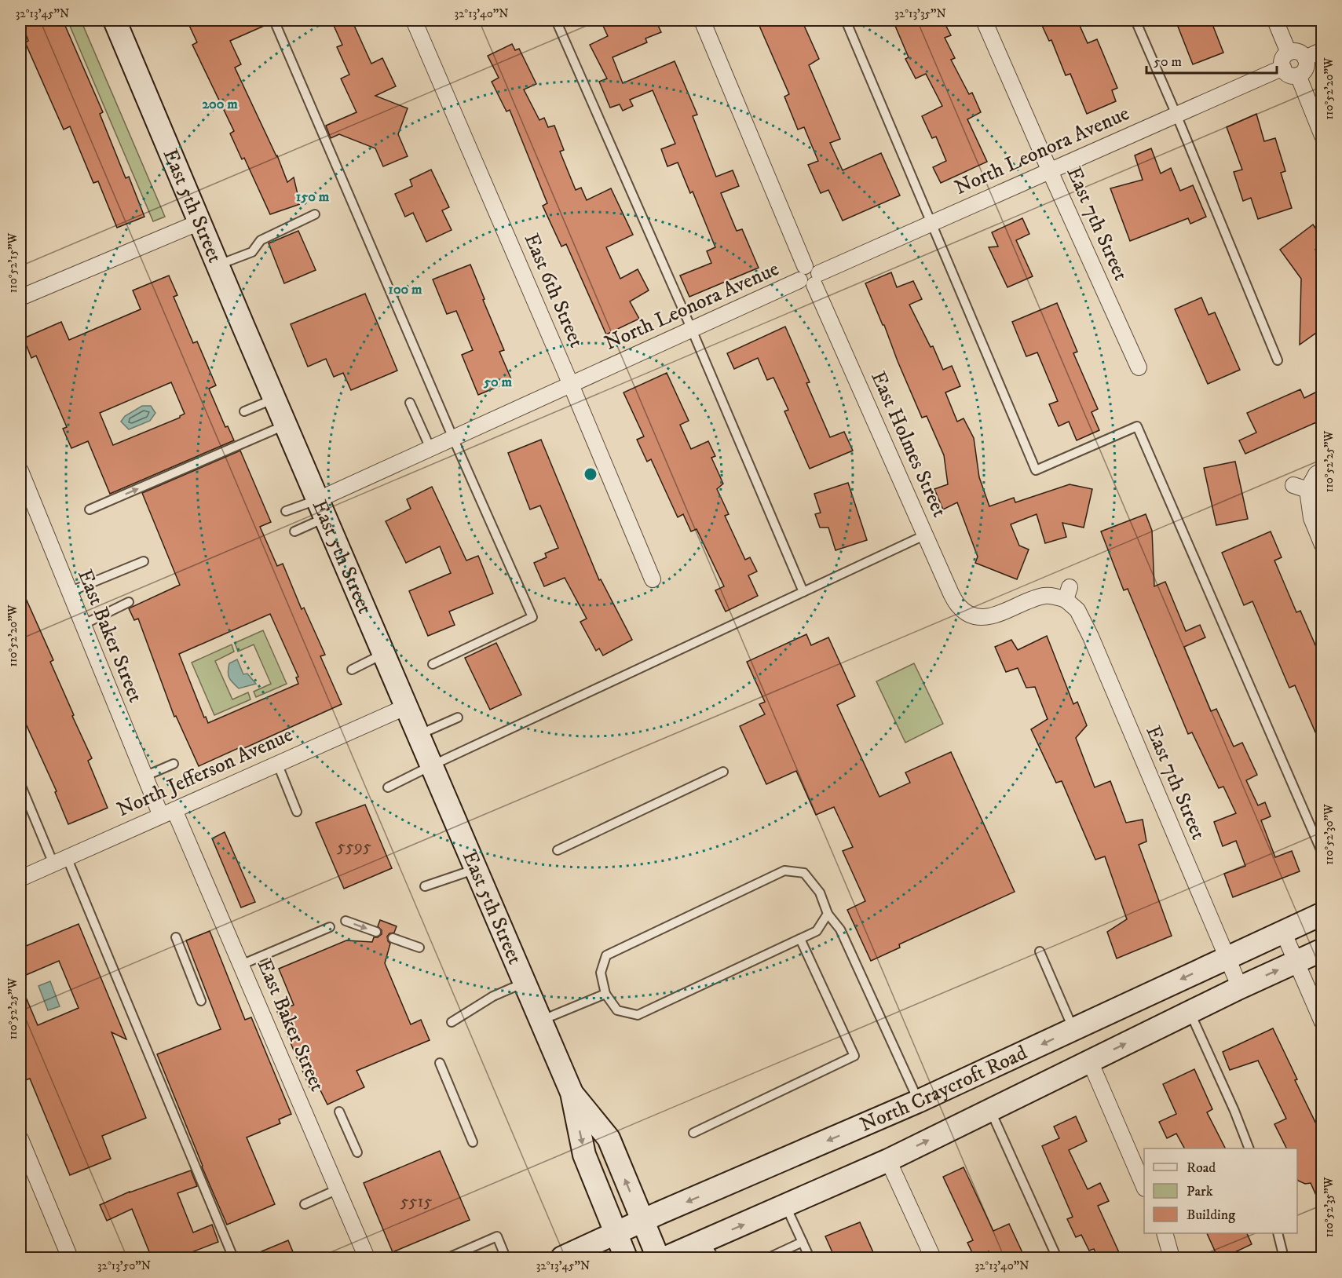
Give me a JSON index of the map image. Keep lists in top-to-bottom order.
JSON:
{
  "streets": {
    "main road": ["East 5th Street", "North Craycroft Road"],
    "street": [
      "North Leonora Avenue",
      "East 7th Street",
      "East 6th Street",
      "East Holmes Street",
      "East Baker Street",
      "North Jefferson Avenue"
    ]
  },
  "crossings": [
    ["North Leonora Avenue", "East 5th Street"],
    ["North Leonora Avenue", "East 7th Street"],
    ["North Leonora Avenue", "East 6th Street"],
    ["North Leonora Avenue", "East Holmes Street"],
    ["East 5th Street", "North Jefferson Avenue"],
    ["East 5th Street", "North Craycroft Road"],
    ["East 7th Street", "East Holmes Street"],
    ["East 7th Street", "North Craycroft Road"],
    ["East Baker Street", "North Jefferson Avenue"]
  ],
  "house_numbers": ["5595", "5515"],
  "legend": ["Road", "Park", "Building"],
  "scale_bar": "50 m",
  "coordinates": [
    "32°13'45\"N",
    "32°13'40\"N",
    "32°13'35\"N",
    "110°52'20\"W",
    "110°52'15\"W",
    "110°52'25\"W",
    "110°52'30\"W",
    "110°52'35\"W",
    "32°13'50\"N"
  ],
  "rings": [
    "200 m",
    "150 m",
    "100 m",
    "50 m"
  ]
}
